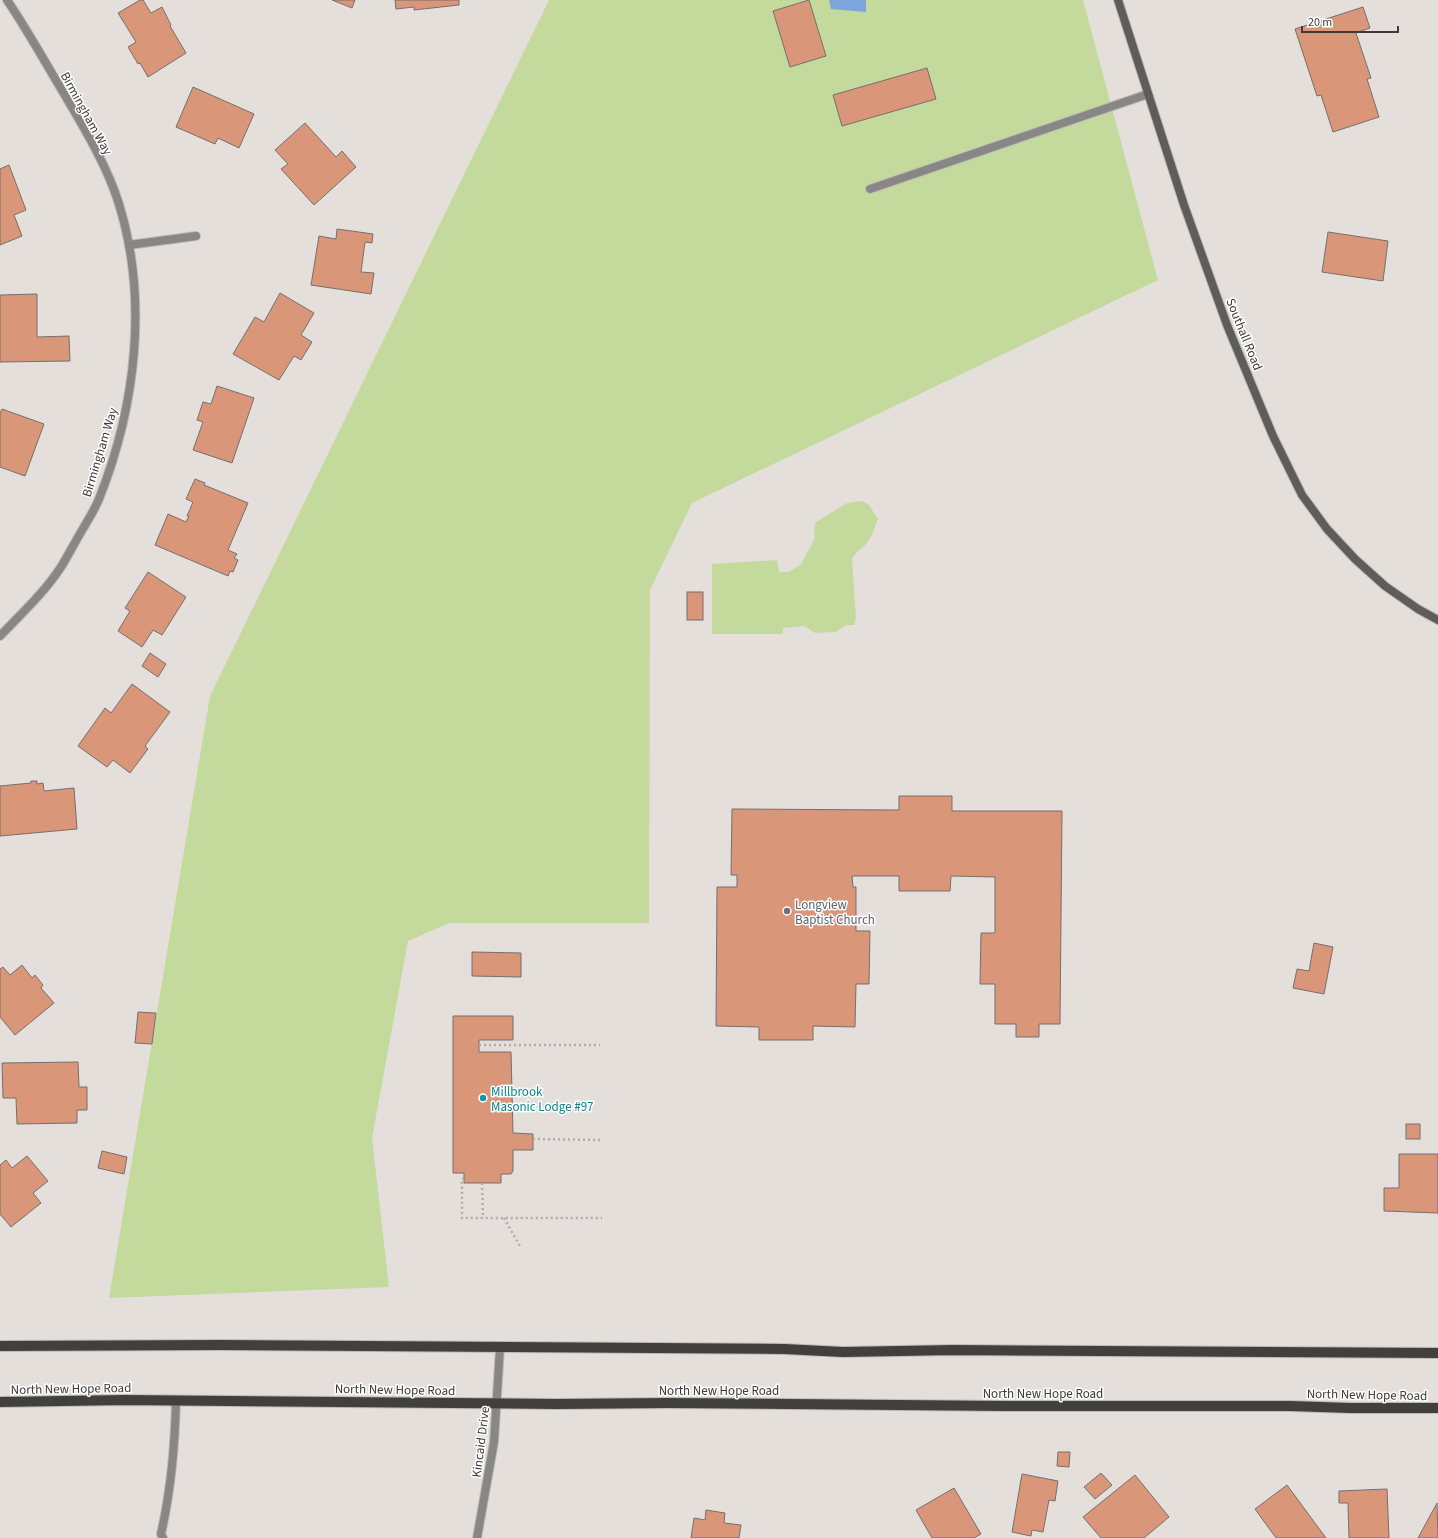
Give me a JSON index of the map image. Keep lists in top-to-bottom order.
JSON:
{
  "streets": {
    "main road": ["North New Hope Road"],
    "street": ["Birmingham Way", "Southall Road", "Kincaid Drive"]
  },
  "crossings": [
    ["North New Hope Road", "Kincaid Drive"]
  ],
  "places": ["Longview Baptist Church", "Millbrook Masonic Lodge #97"],
  "scale_bar": "20 m"
}
